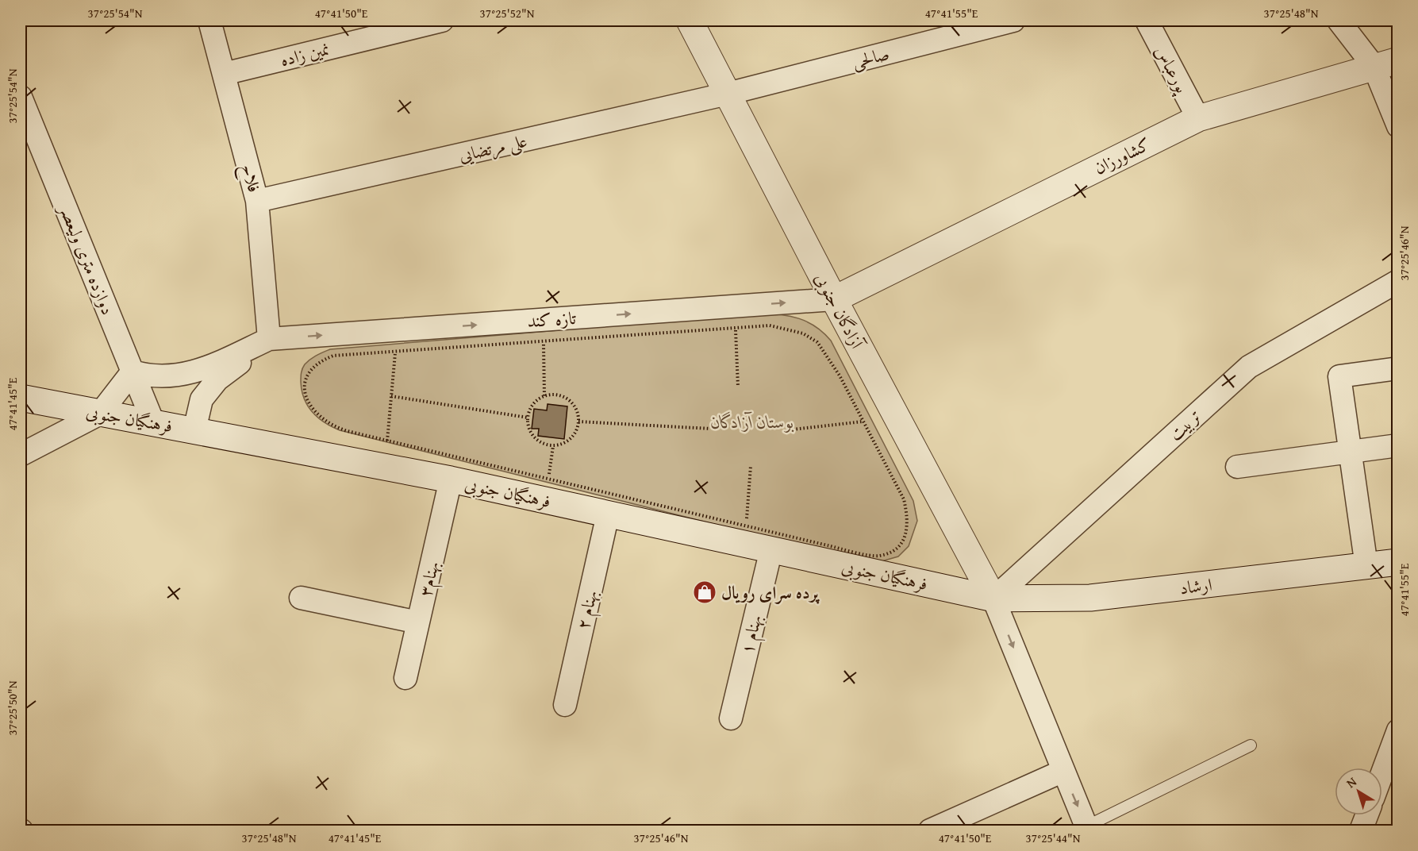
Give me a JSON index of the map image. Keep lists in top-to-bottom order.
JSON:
{
  "streets": {
    "main road": [
      "کشاورزان",
      "آزادگان جنوبی",
      "فرهنگیان جنوبی",
      "ارشاد"
    ],
    "street": [
      "نمین زاده",
      "صالحی",
      "پورعباس",
      "علی مرتضایی",
      "فلاح",
      "دوازده متری ولیعصر",
      "تازه کند",
      "تربیت",
      "بهنام۳",
      "بهنام ۲",
      "بهنام ۱"
    ]
  },
  "crossings": [
    ["نمین زاده", "فلاح"],
    ["صالحی", "علی مرتضایی"],
    ["صالحی", "آزادگان جنوبی"],
    ["پورعباس", "کشاورزان"],
    ["علی مرتضایی", "فلاح"],
    ["علی مرتضایی", "آزادگان جنوبی"],
    ["کشاورزان", "آزادگان جنوبی"],
    ["کشاورزان", "تازه کند"],
    ["فلاح", "تازه کند"],
    ["دوازده متری ولیعصر", "فرهنگیان جنوبی"],
    ["آزادگان جنوبی", "تازه کند"],
    ["آزادگان جنوبی", "فرهنگیان جنوبی"],
    ["آزادگان جنوبی", "تربیت"],
    ["آزادگان جنوبی", "ارشاد"],
    ["فرهنگیان جنوبی", "تربیت"],
    ["فرهنگیان جنوبی", "بهنام۳"],
    ["فرهنگیان جنوبی", "ارشاد"],
    ["فرهنگیان جنوبی", "بهنام ۲"],
    ["فرهنگیان جنوبی", "بهنام ۱"],
    ["تربیت", "ارشاد"]
  ],
  "one_way": ["تازه کند"],
  "parks": ["بوستان آزادگان"],
  "places": {
    "shop": ["پرده سرای رویال"]
  },
  "north": "top left",
  "coordinates": [
    "37°25'54\"N",
    "47°41'50\"E",
    "37°25'52\"N",
    "47°41'55\"E",
    "37°25'48\"N",
    "37°25'46\"N",
    "47°41'45\"E",
    "37°25'50\"N",
    "37°25'44\"N"
  ]
}
